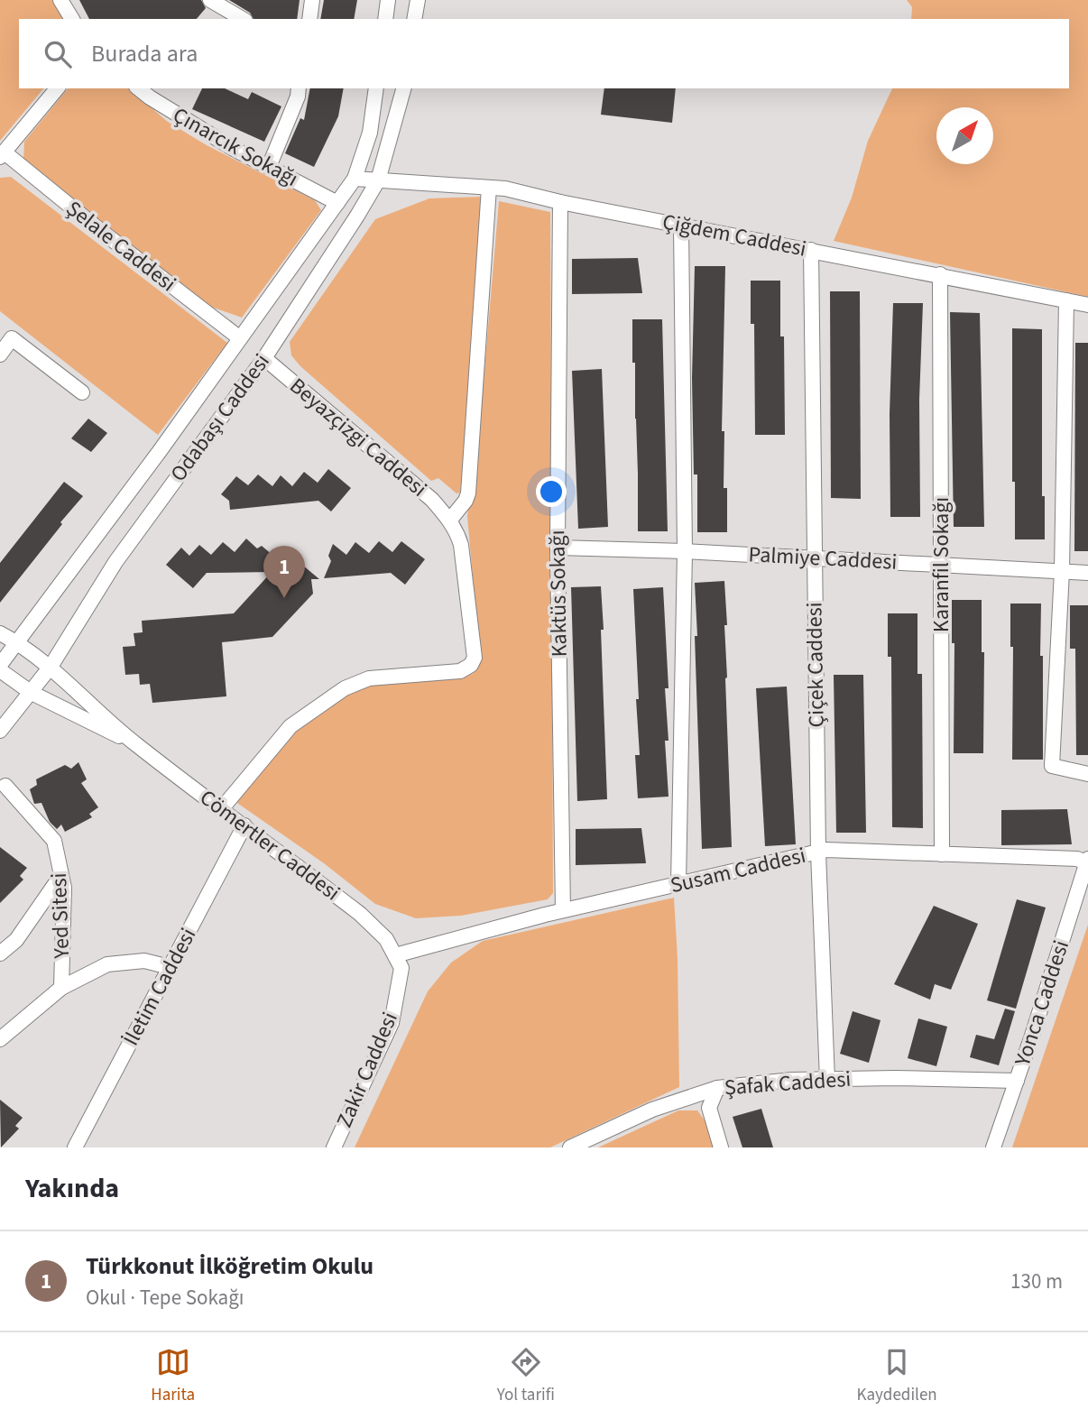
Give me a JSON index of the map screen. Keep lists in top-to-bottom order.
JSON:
{
  "streets": {
    "street": [
      "Çınarcık Sokağı",
      "Çiğdem Caddesi",
      "Şelale Caddesi",
      "Odabaşı Caddesi",
      "Beyazçizgi Caddesi",
      "Palmiye Caddesi",
      "Karanfil Sokağı",
      "Kaktüs Sokağı",
      "Çiçek Caddesi",
      "Cömertler Caddesi",
      "Susam Caddesi",
      "Yed Sitesi",
      "İletim Caddesi",
      "Yonca Caddesi",
      "Zakir Caddesi",
      "Şafak Caddesi"
    ]
  },
  "crossings": [
    ["Çınarcık Sokağı", "Odabaşı Caddesi"],
    ["Çiğdem Caddesi", "Odabaşı Caddesi"],
    ["Çiğdem Caddesi", "Karanfil Sokağı"],
    ["Çiğdem Caddesi", "Kaktüs Sokağı"],
    ["Çiğdem Caddesi", "Çiçek Caddesi"],
    ["Şelale Caddesi", "Odabaşı Caddesi"],
    ["Odabaşı Caddesi", "Beyazçizgi Caddesi"],
    ["Odabaşı Caddesi", "Cömertler Caddesi"],
    ["Palmiye Caddesi", "Karanfil Sokağı"],
    ["Palmiye Caddesi", "Kaktüs Sokağı"],
    ["Palmiye Caddesi", "Çiçek Caddesi"],
    ["Karanfil Sokağı", "Susam Caddesi"],
    ["Kaktüs Sokağı", "Susam Caddesi"],
    ["Çiçek Caddesi", "Susam Caddesi"],
    ["Çiçek Caddesi", "Şafak Caddesi"],
    ["Cömertler Caddesi", "Susam Caddesi"],
    ["Cömertler Caddesi", "İletim Caddesi"],
    ["Cömertler Caddesi", "Zakir Caddesi"],
    ["Susam Caddesi", "Yonca Caddesi"],
    ["Susam Caddesi", "Zakir Caddesi"],
    ["Yonca Caddesi", "Şafak Caddesi"]
  ],
  "north": "top right",
  "page": {
    "search": "Burada ara",
    "pins": "1",
    "heading": "Yakında",
    "list": [
      {
        "mark": "1",
        "name": "Türkkonut İlköğretim Okulu",
        "note": "Okul · Tepe Sokağı",
        "value": "130 m"
      }
    ],
    "nav": ["Harita", "Yol tarifi", "Kaydedilen"]
  }
}
